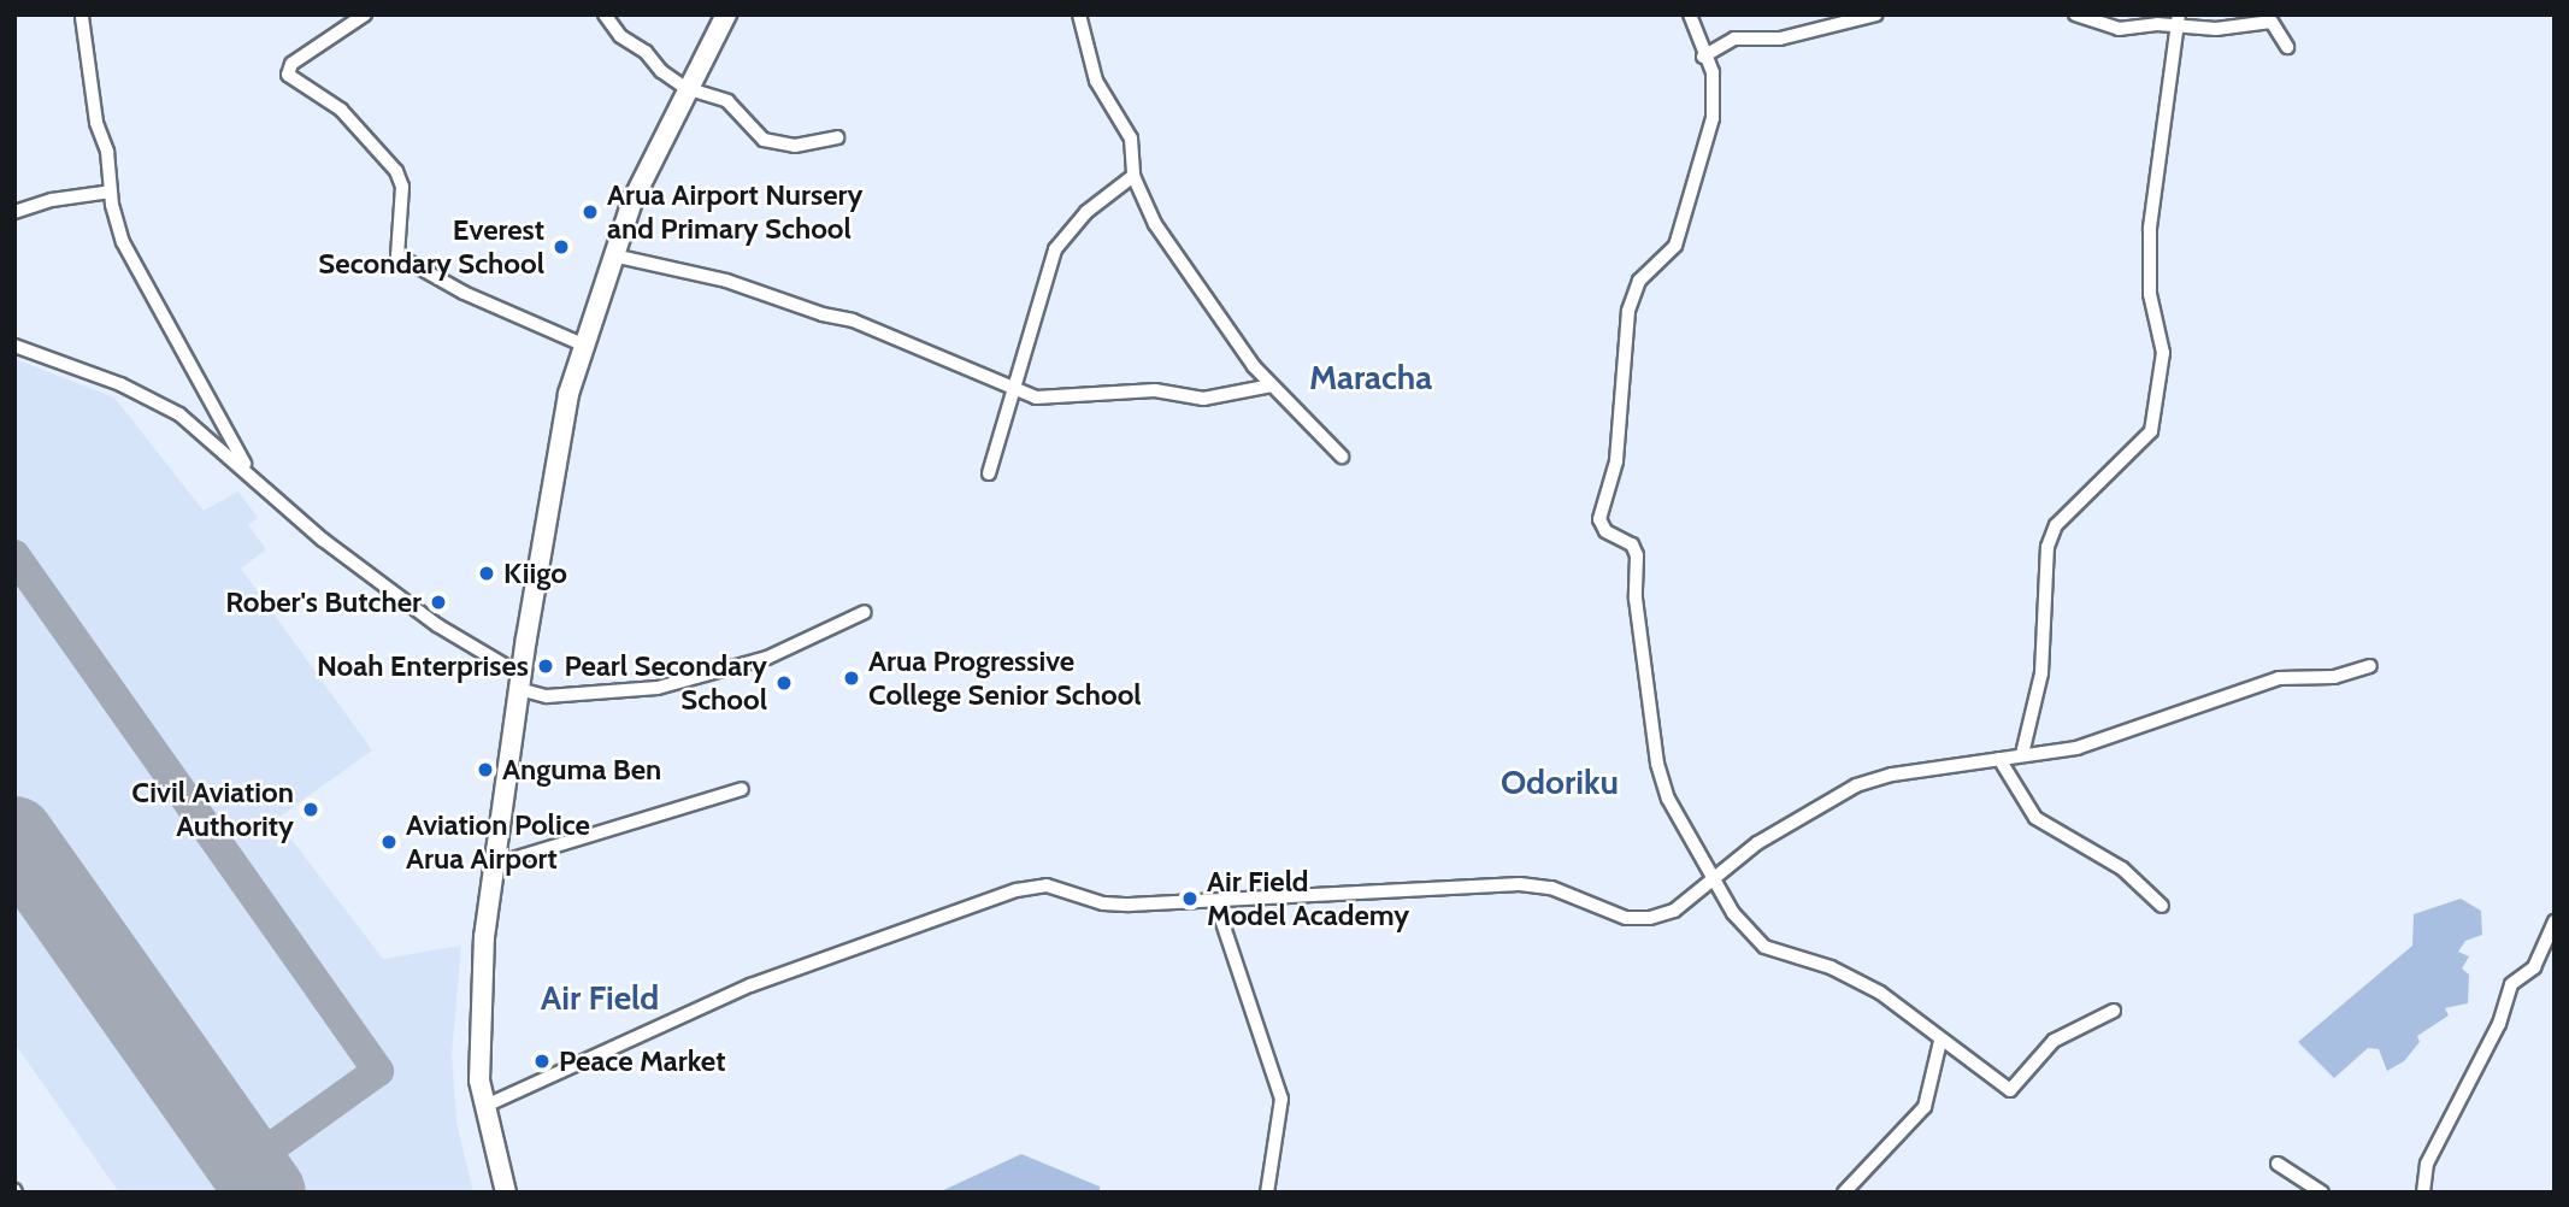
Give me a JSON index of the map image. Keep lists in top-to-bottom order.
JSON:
{
  "districts": ["Maracha", "Odoriku", "Air Field"],
  "places": [
    "Arua Airport Nursery and Primary School",
    "Everest Secondary School",
    "Kiigo",
    "Rober's Butcher",
    "Noah Enterprises",
    "Arua Progressive College Senior School",
    "Pearl Secondary School",
    "Anguma Ben",
    "Civil Aviation Authority",
    "Aviation Police Arua Airport",
    "Air Field Model Academy",
    "Peace Market"
  ]
}
